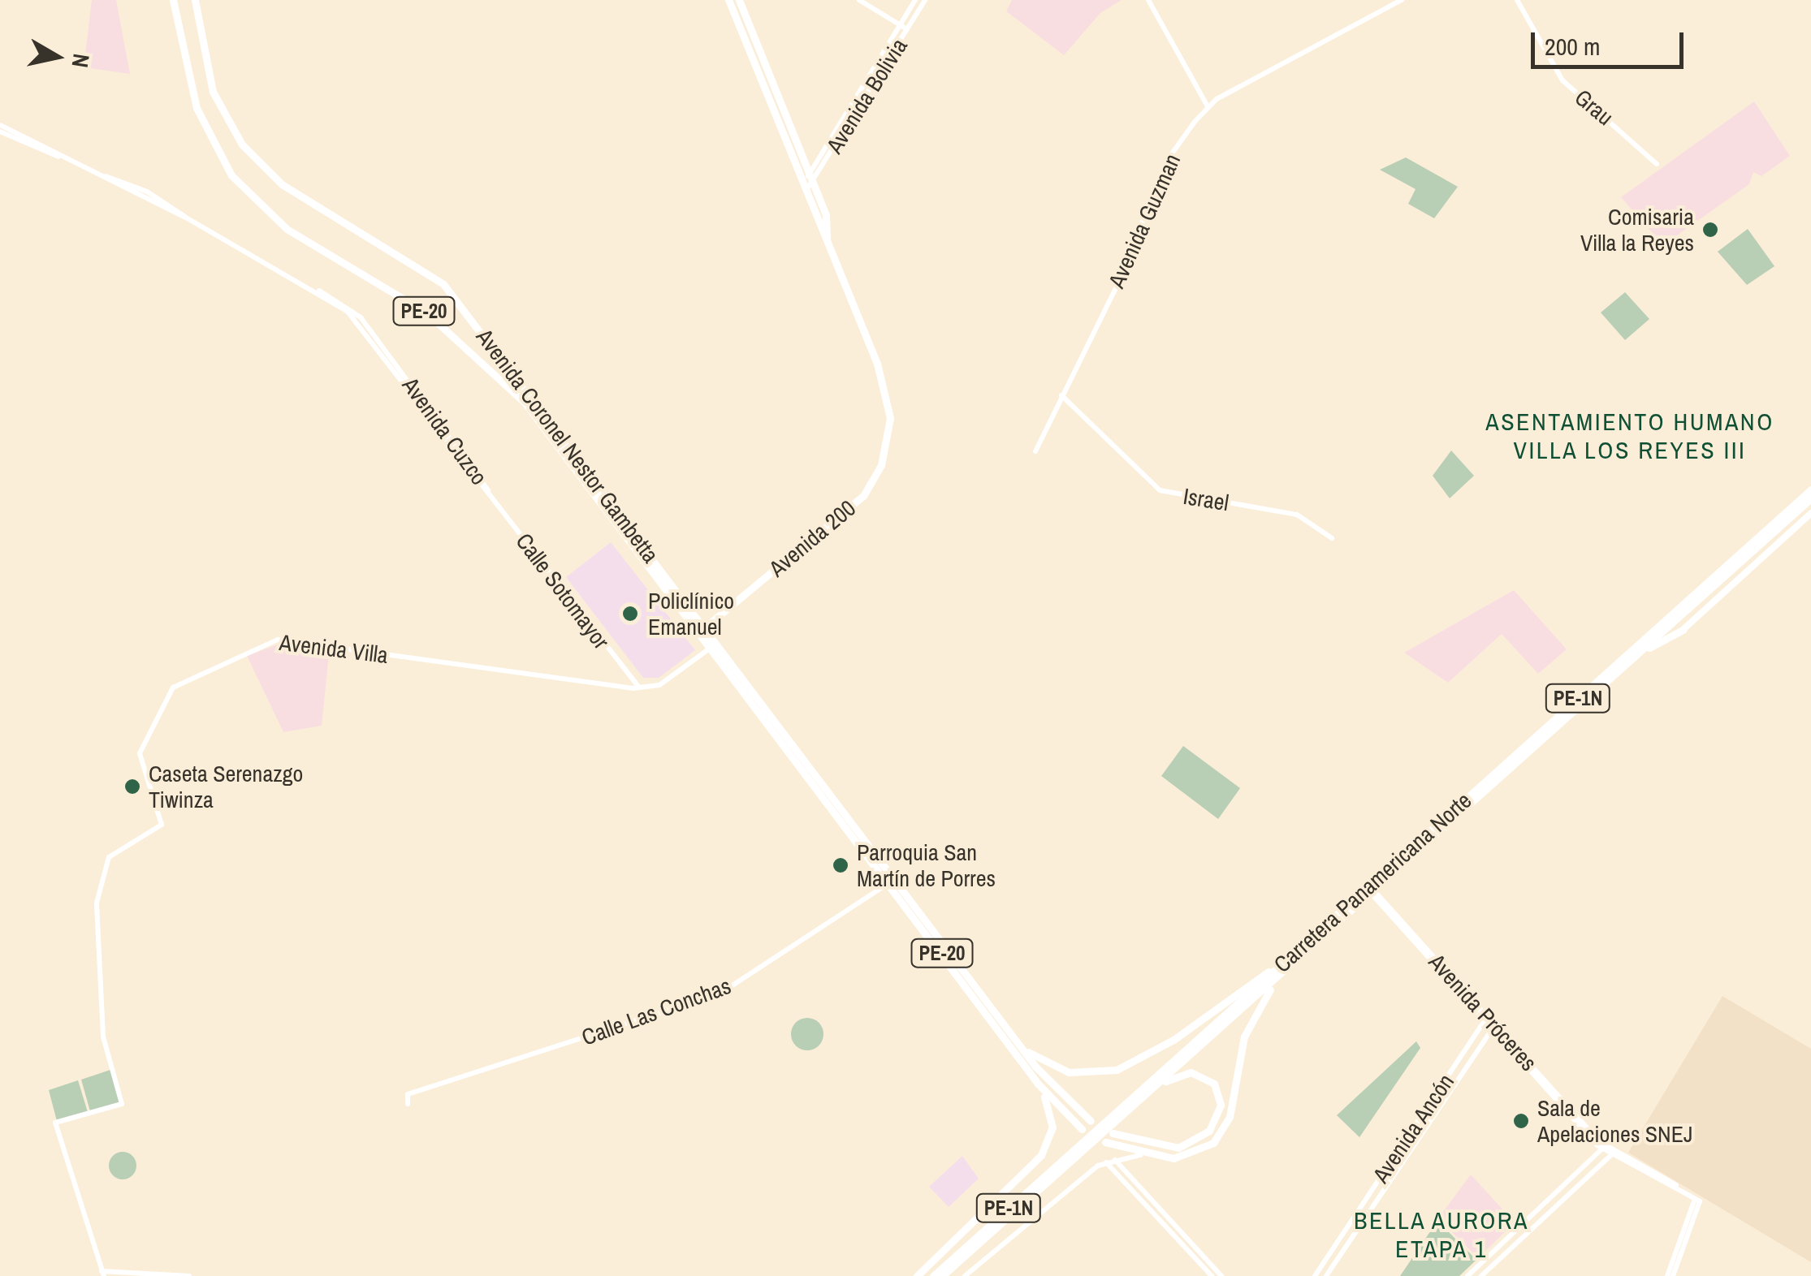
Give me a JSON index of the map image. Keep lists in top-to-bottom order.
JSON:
{
  "streets": {
    "main road": [
      "PE-20",
      "Avenida Coronel Nestor Gambetta",
      "Avenida 200",
      "PE-1N",
      "Carretera Panamericana Norte"
    ],
    "street": [
      "Avenida Bolivia",
      "Grau",
      "Avenida Guzman",
      "Avenida Cuzco",
      "Israel",
      "Calle Sotomayor",
      "Avenida Villa",
      "Calle Las Conchas",
      "Avenida Próceres",
      "Avenida Ancón"
    ]
  },
  "crossings": [
    ["Avenida Bolivia", "Avenida 200"],
    ["Avenida Guzman", "Israel"],
    ["Avenida Cuzco", "Calle Sotomayor"],
    ["Avenida Coronel Nestor Gambetta", "Avenida 200"],
    ["Avenida Coronel Nestor Gambetta", "Calle Las Conchas"],
    ["Calle Sotomayor", "Avenida Villa"],
    ["Carretera Panamericana Norte", "Avenida Próceres"],
    ["Avenida Próceres", "Avenida Ancón"]
  ],
  "districts": ["ASENTAMIENTO HUMANO VILLA LOS REYES III", "BELLA AURORA ETAPA 1"],
  "places": [
    "Comisaria Villa la Reyes",
    "Policlínico Emanuel",
    "Caseta Serenazgo Tiwinza",
    "Parroquia San Martín de Porres",
    "Sala de Apelaciones SNEJ"
  ],
  "scale_bar": "200 m",
  "north": "right"
}
